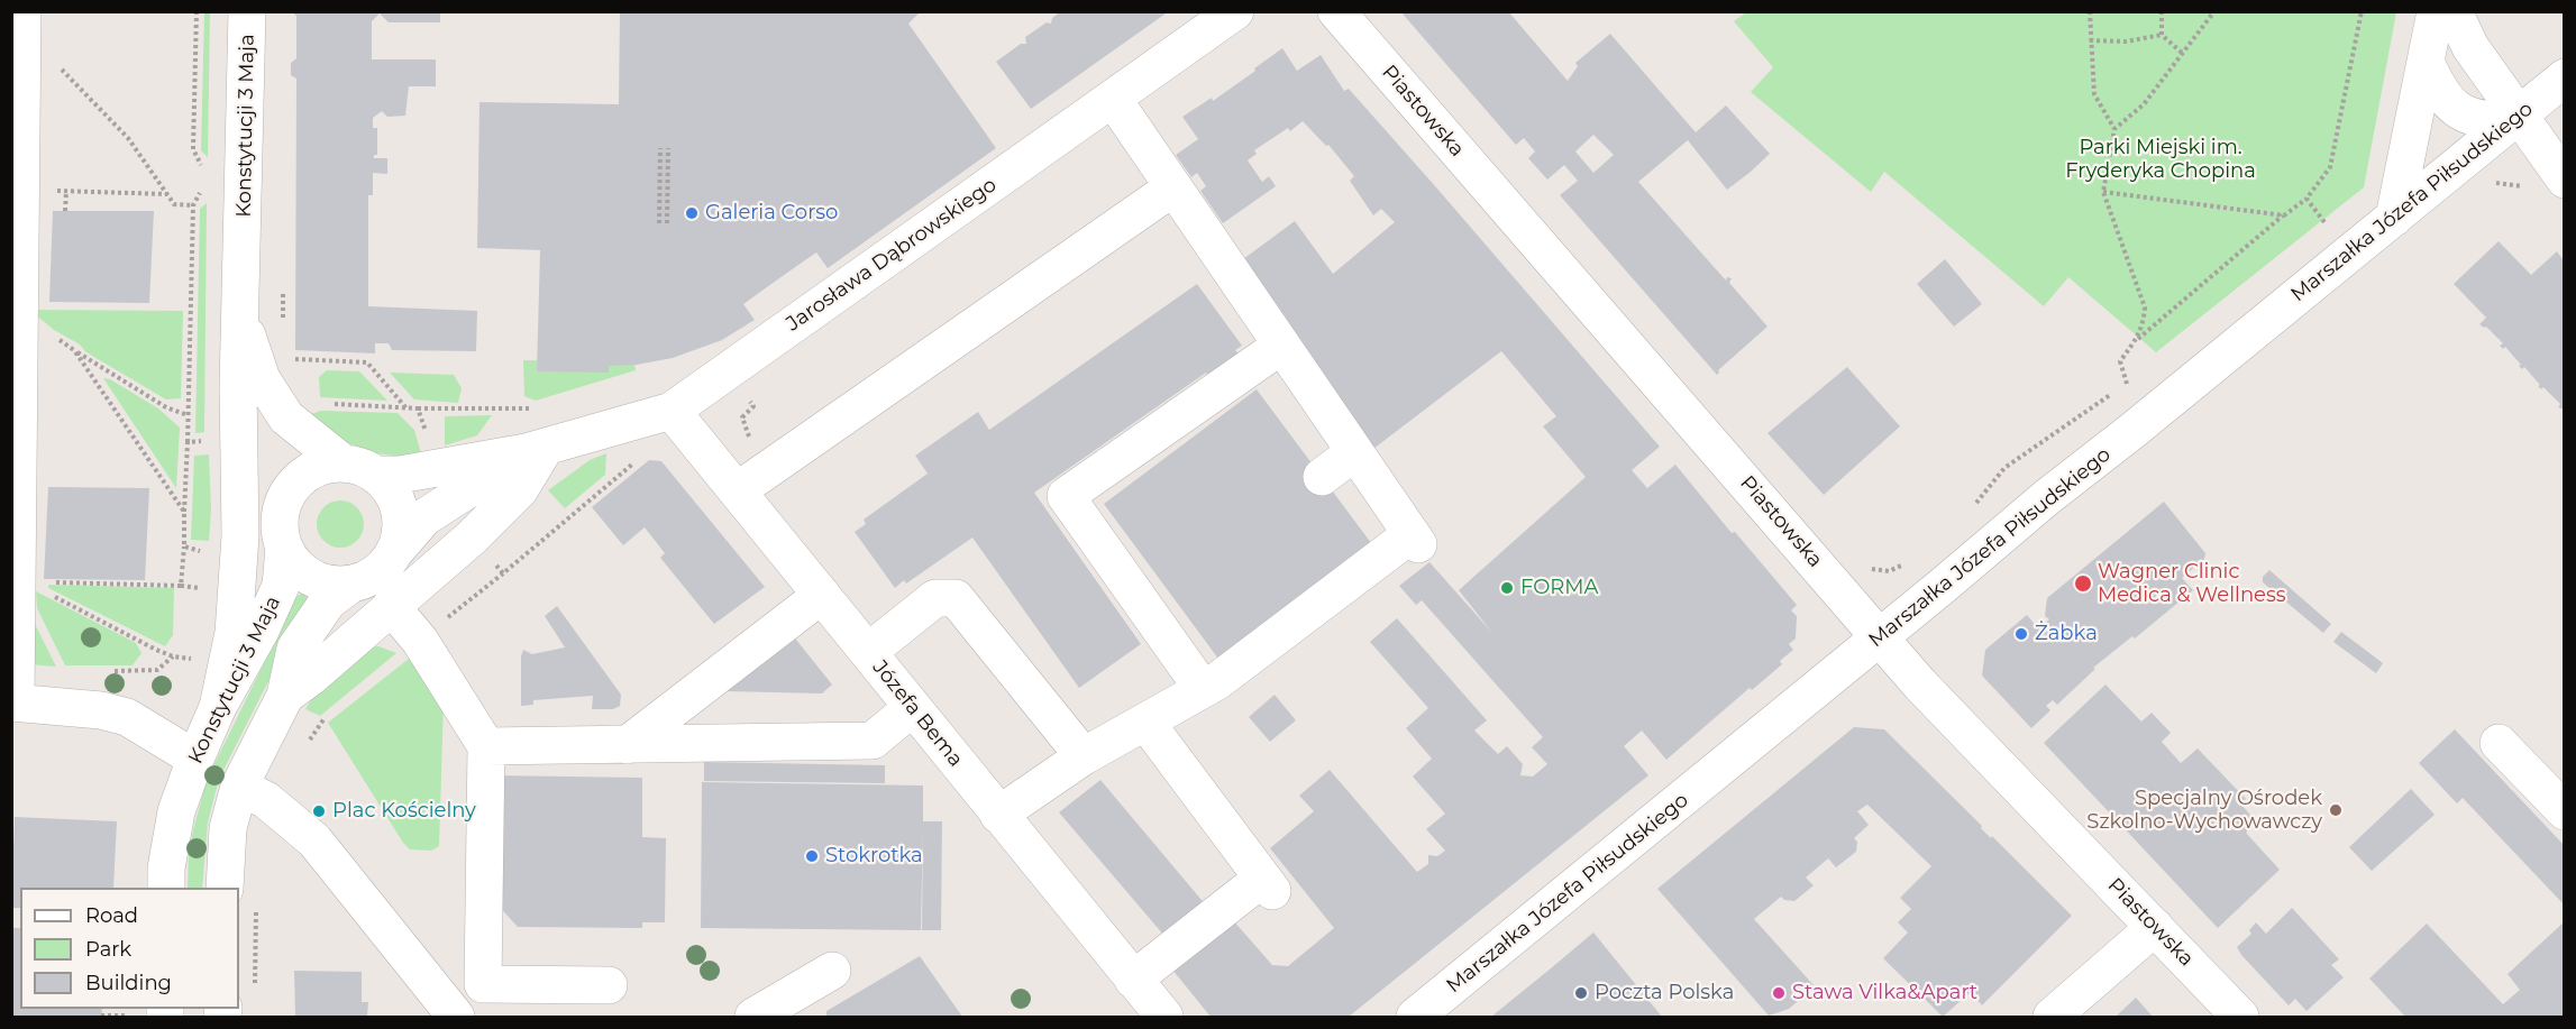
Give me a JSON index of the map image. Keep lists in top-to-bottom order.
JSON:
{
  "streets": {
    "street": [
      "Piastowska",
      "Konstytucji 3 Maja",
      "Marszałka Józefa Piłsudskiego",
      "Jarosława Dąbrowskiego",
      "Józefa Bema"
    ]
  },
  "crossings": [
    ["Piastowska", "Marszałka Józefa Piłsudskiego"],
    ["Konstytucji 3 Maja", "Jarosława Dąbrowskiego"],
    ["Jarosława Dąbrowskiego", "Józefa Bema"]
  ],
  "parks": ["Parki Miejski im. Fryderyka Chopina"],
  "places": [
    "Galeria Corso",
    "Wagner Clinic Medica & Wellness",
    "FORMA",
    "Żabka",
    "Specjalny Ośrodek Szkolno-Wychowawczy",
    "Plac Kościelny",
    "Stokrotka",
    "Poczta Polska",
    "Stawa Vilka&Apart"
  ],
  "legend": ["Road", "Park", "Building"]
}
